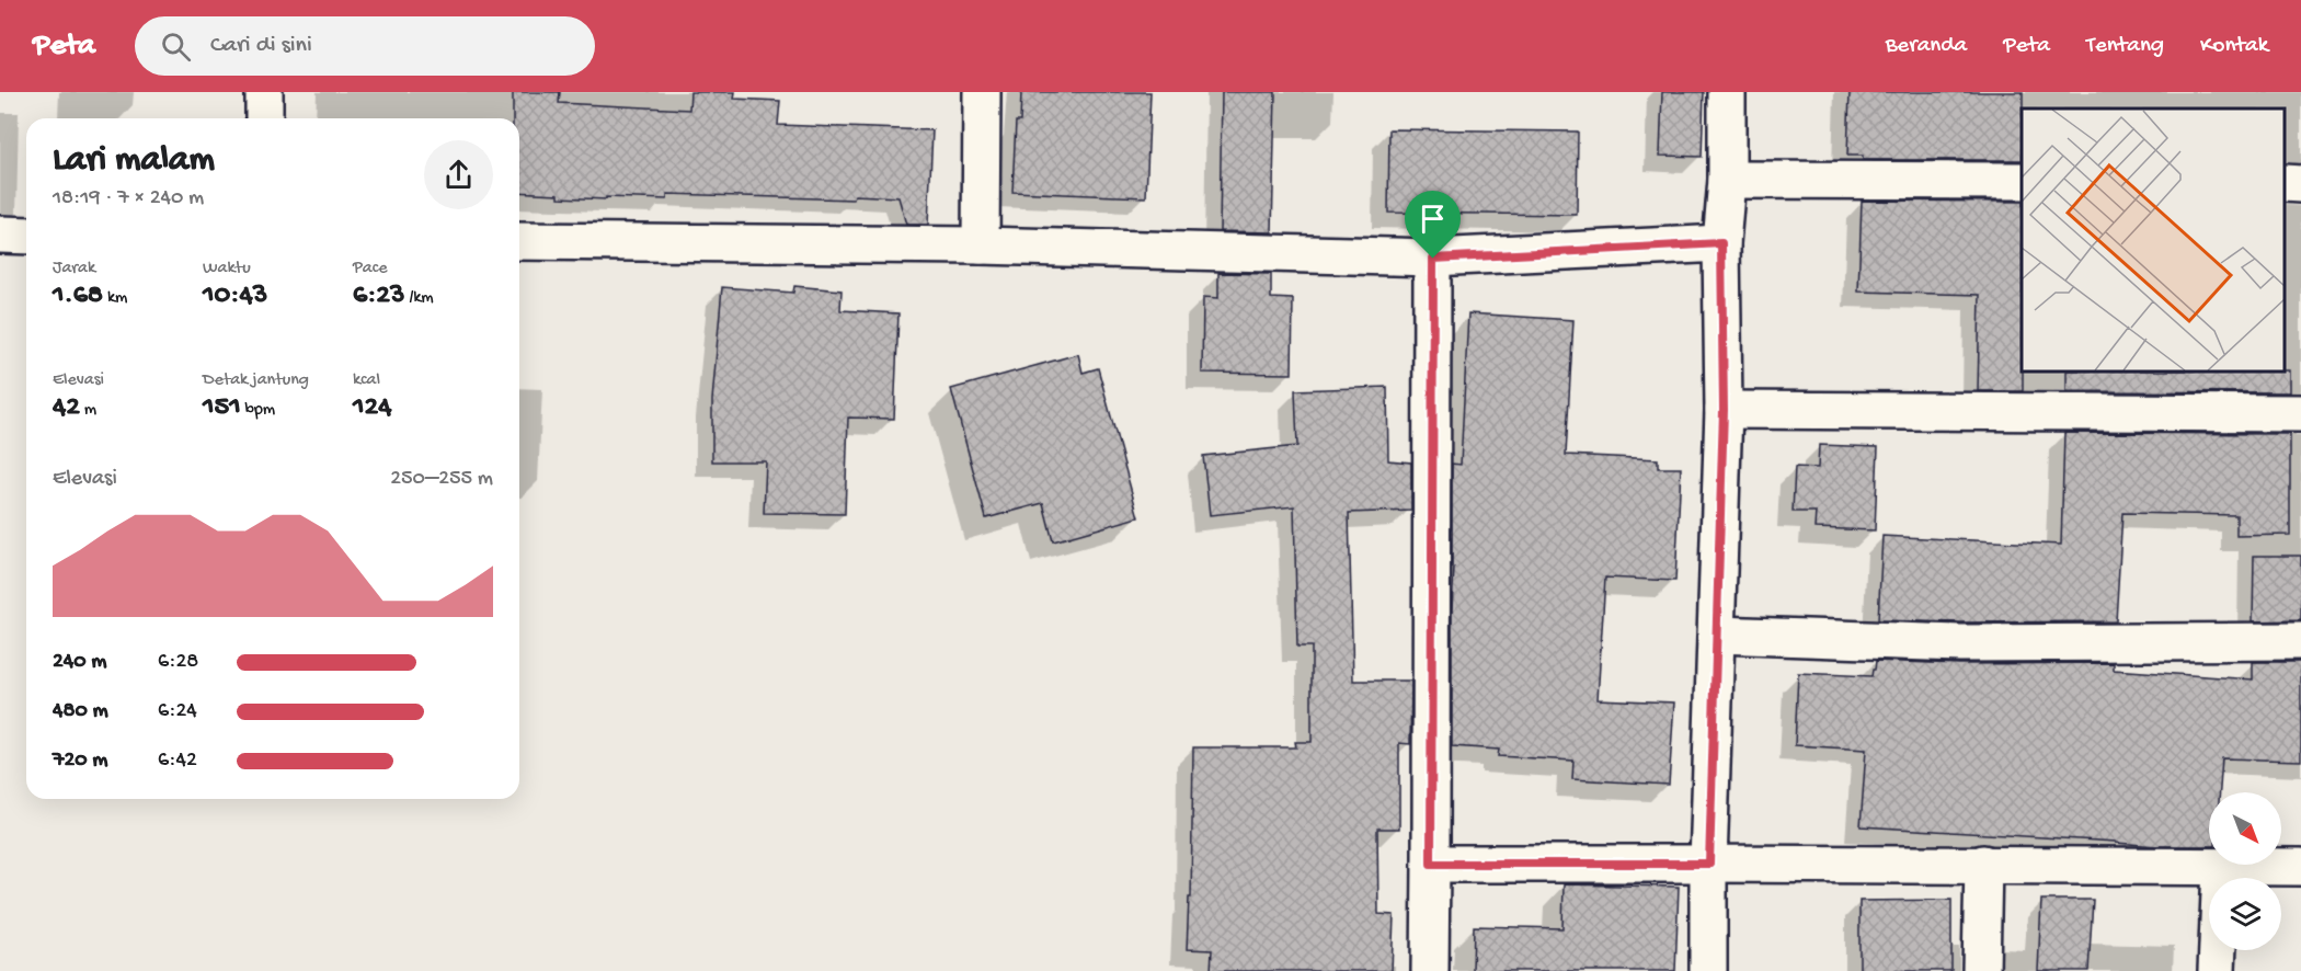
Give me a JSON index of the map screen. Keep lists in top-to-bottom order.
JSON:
{
  "north": "bottom right",
  "page": {
    "header": "Peta",
    "search": "Cari di sini",
    "nav": [
      "Beranda",
      "Peta",
      "Tentang",
      "Kontak"
    ],
    "heading": ["Lari malam", "18:19 · 7 × 240 m"],
    "stats": [
      ["Jarak", "1.68 km"],
      ["Waktu", "10:43"],
      ["Pace", "6:23 /km"],
      ["Elevasi", "42 m"],
      ["Detak jantung", "151 bpm"],
      ["kcal", "124"]
    ],
    "chart": ["Elevasi", "250–255 m"],
    "list": [
      {
        "name": "240 m",
        "note": "6:28"
      },
      {
        "name": "480 m",
        "note": "6:24"
      },
      {
        "name": "720 m",
        "note": "6:42"
      }
    ]
  }
}
